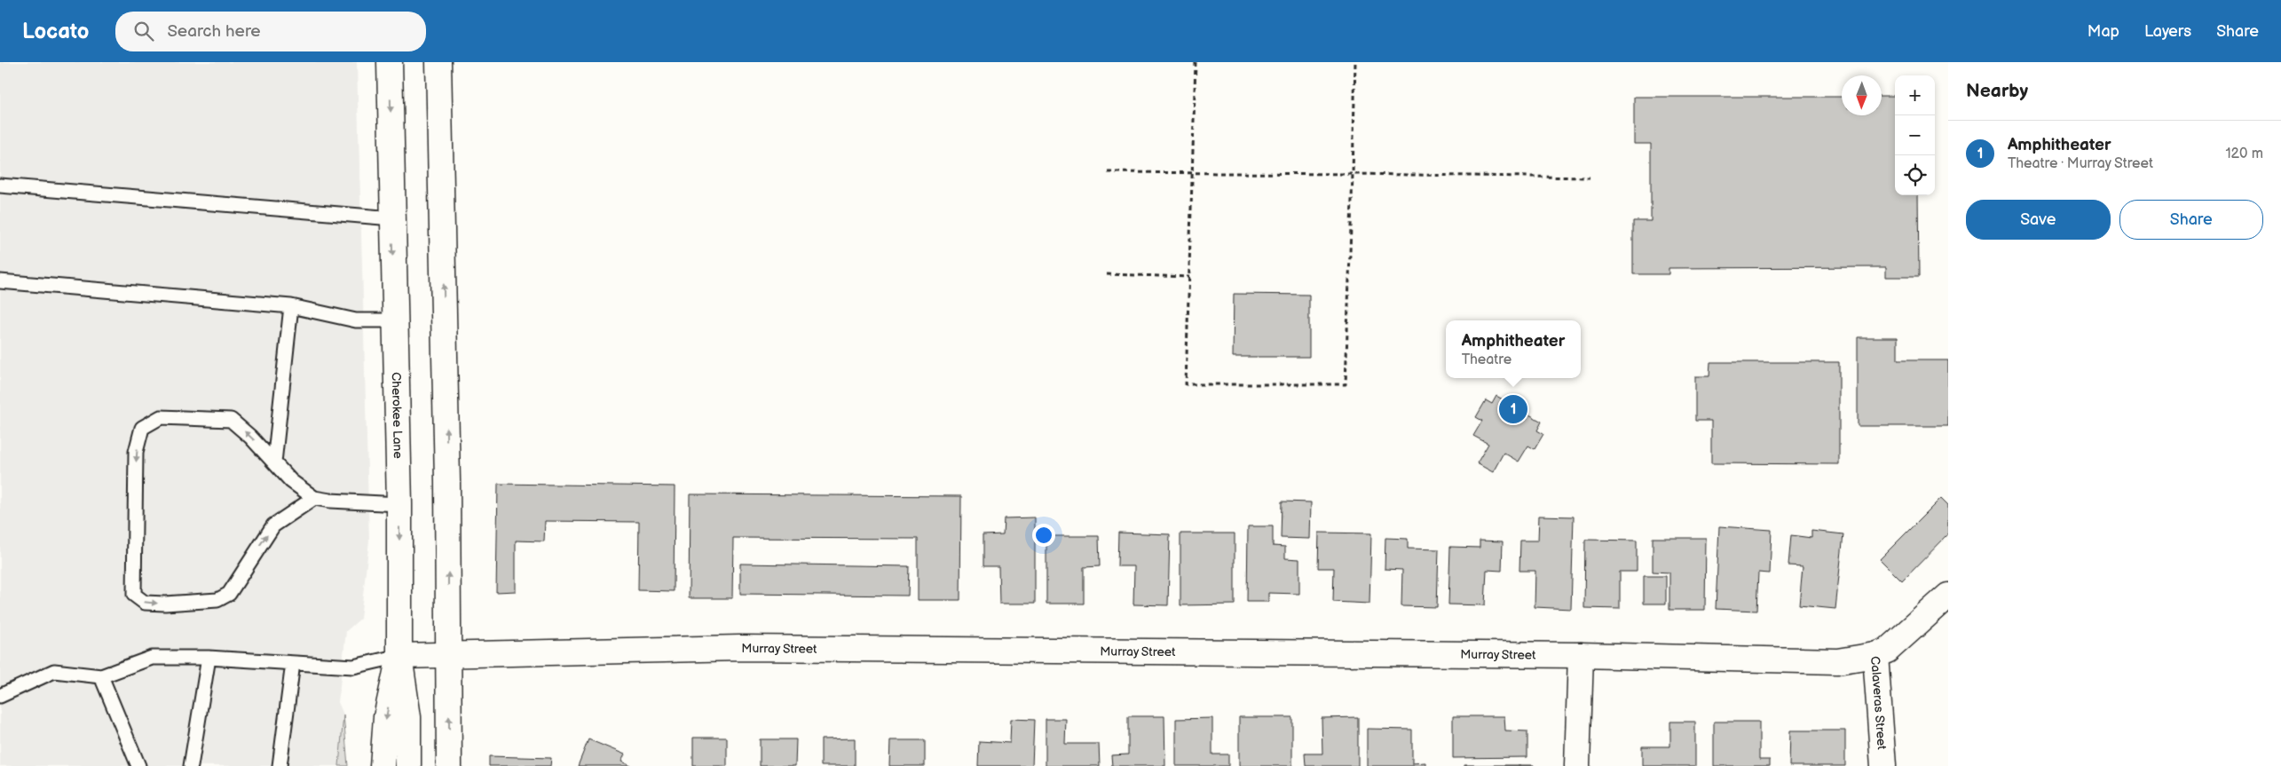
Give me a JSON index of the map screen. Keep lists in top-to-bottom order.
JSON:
{
  "streets": {
    "main road": ["Cherokee Lane", "Murray Street", "Calaveras Street"]
  },
  "crossings": [
    ["Cherokee Lane", "Murray Street"],
    ["Murray Street", "Calaveras Street"]
  ],
  "north": "bottom",
  "page": {
    "header": "Locato",
    "search": "Search here",
    "nav": ["Map", "Layers", "Share"],
    "heading": "Nearby",
    "map_buttons": ["+", "−"],
    "list": [
      {
        "mark": "1",
        "name": "Amphitheater",
        "note": "Theatre · Murray Street",
        "value": "120 m"
      }
    ],
    "buttons": ["Save", "Share"],
    "popup": ["Amphitheater", "Theatre"],
    "pins": "1"
  }
}
